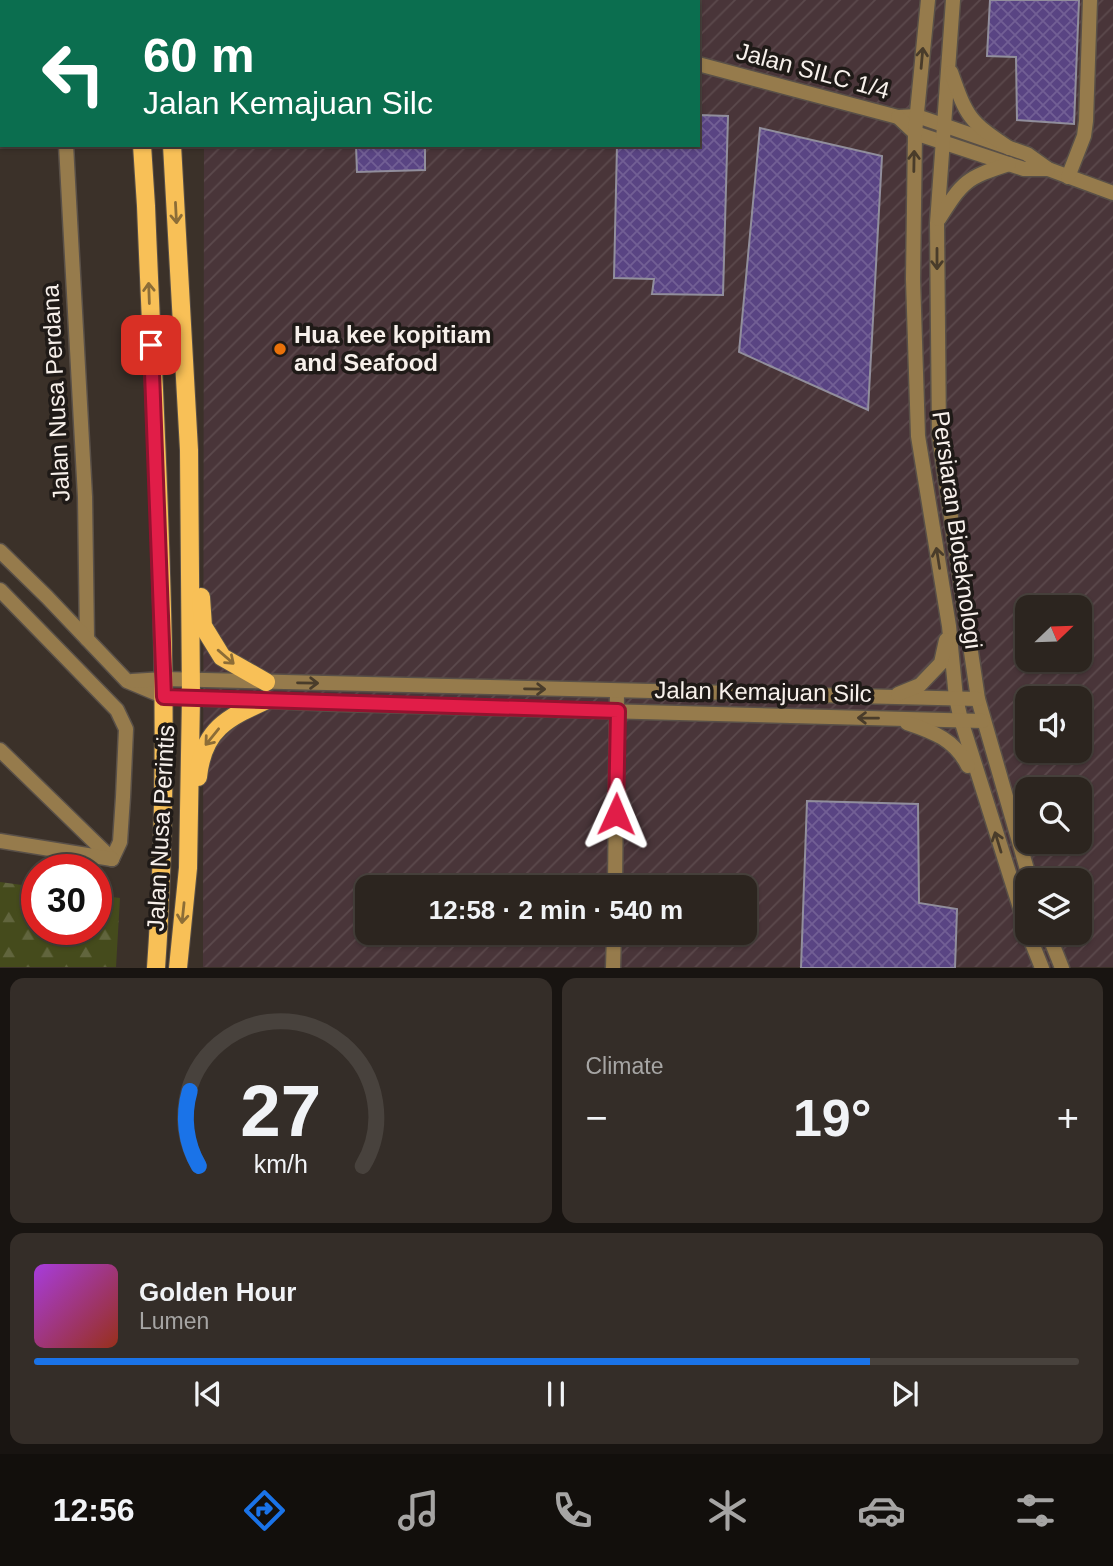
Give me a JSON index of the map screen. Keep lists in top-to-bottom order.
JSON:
{
  "streets": {
    "main road": ["Jalan Nusa Perintis"],
    "street": [
      "Jalan SILC 1/4",
      "Jalan Nusa Perdana",
      "Persiaran Bioteknologi",
      "Jalan Kemajuan Silc"
    ]
  },
  "crossings": [
    ["Jalan SILC 1/4", "Persiaran Bioteknologi"],
    ["Persiaran Bioteknologi", "Jalan Kemajuan Silc"],
    ["Jalan Kemajuan Silc", "Jalan Nusa Perintis"]
  ],
  "places": ["Hua kee kopitiam and Seafood"],
  "north": "top right",
  "page": {
    "turn": ["60 m", "Jalan Kemajuan Silc"],
    "limit": "30",
    "trip": "12:58 · 2 min · 540 m",
    "tile": "Climate",
    "heat": ["−", "19°", "+"],
    "song": ["Golden Hour", "Lumen"],
    "tabs": "12:56",
    "gauge": ["27", "km/h"]
  }
}
